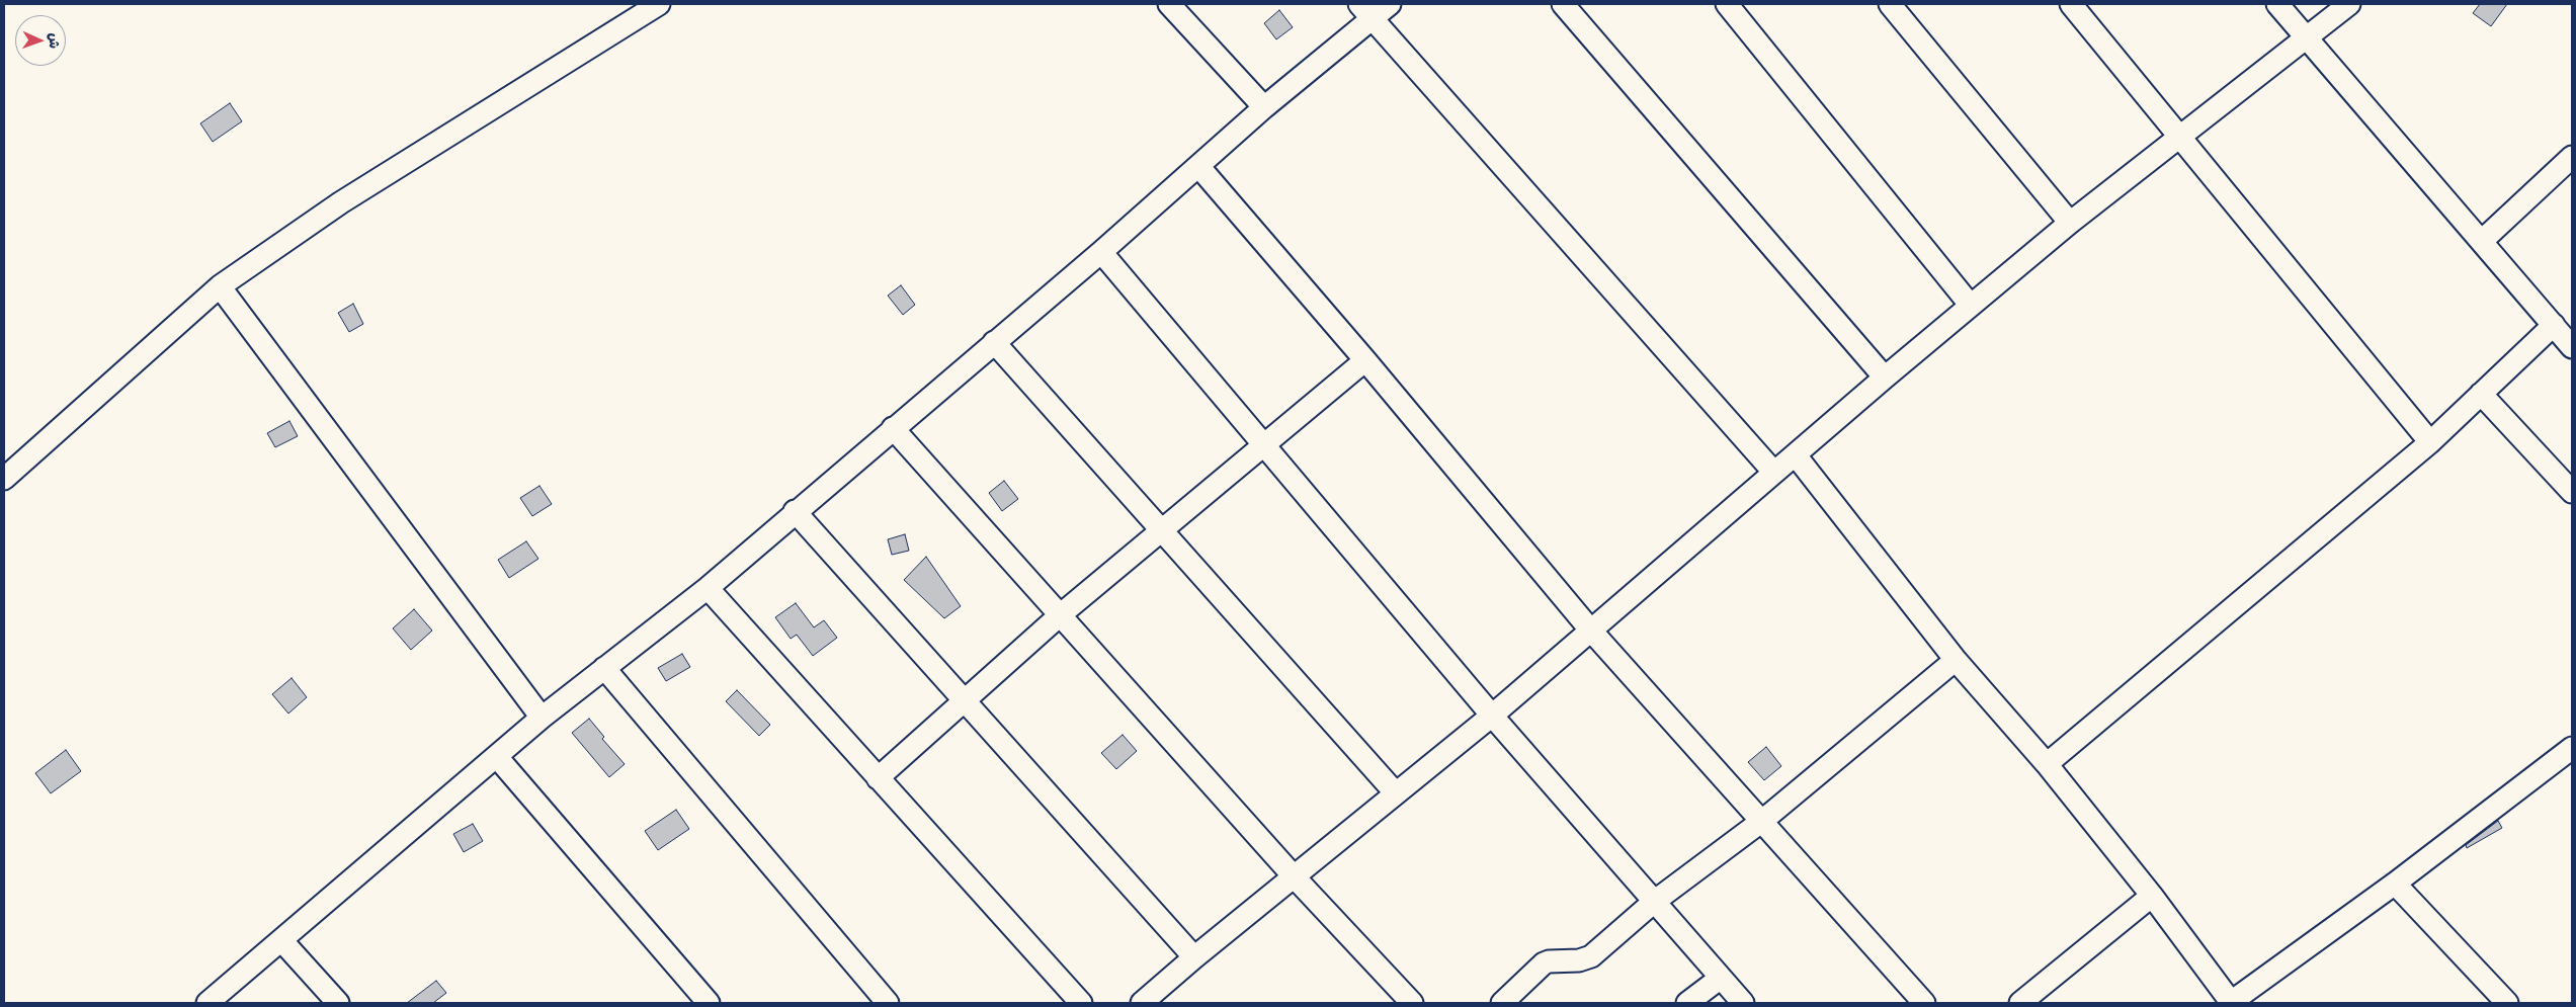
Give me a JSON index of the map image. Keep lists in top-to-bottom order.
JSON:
{
  "north": "right"
}
